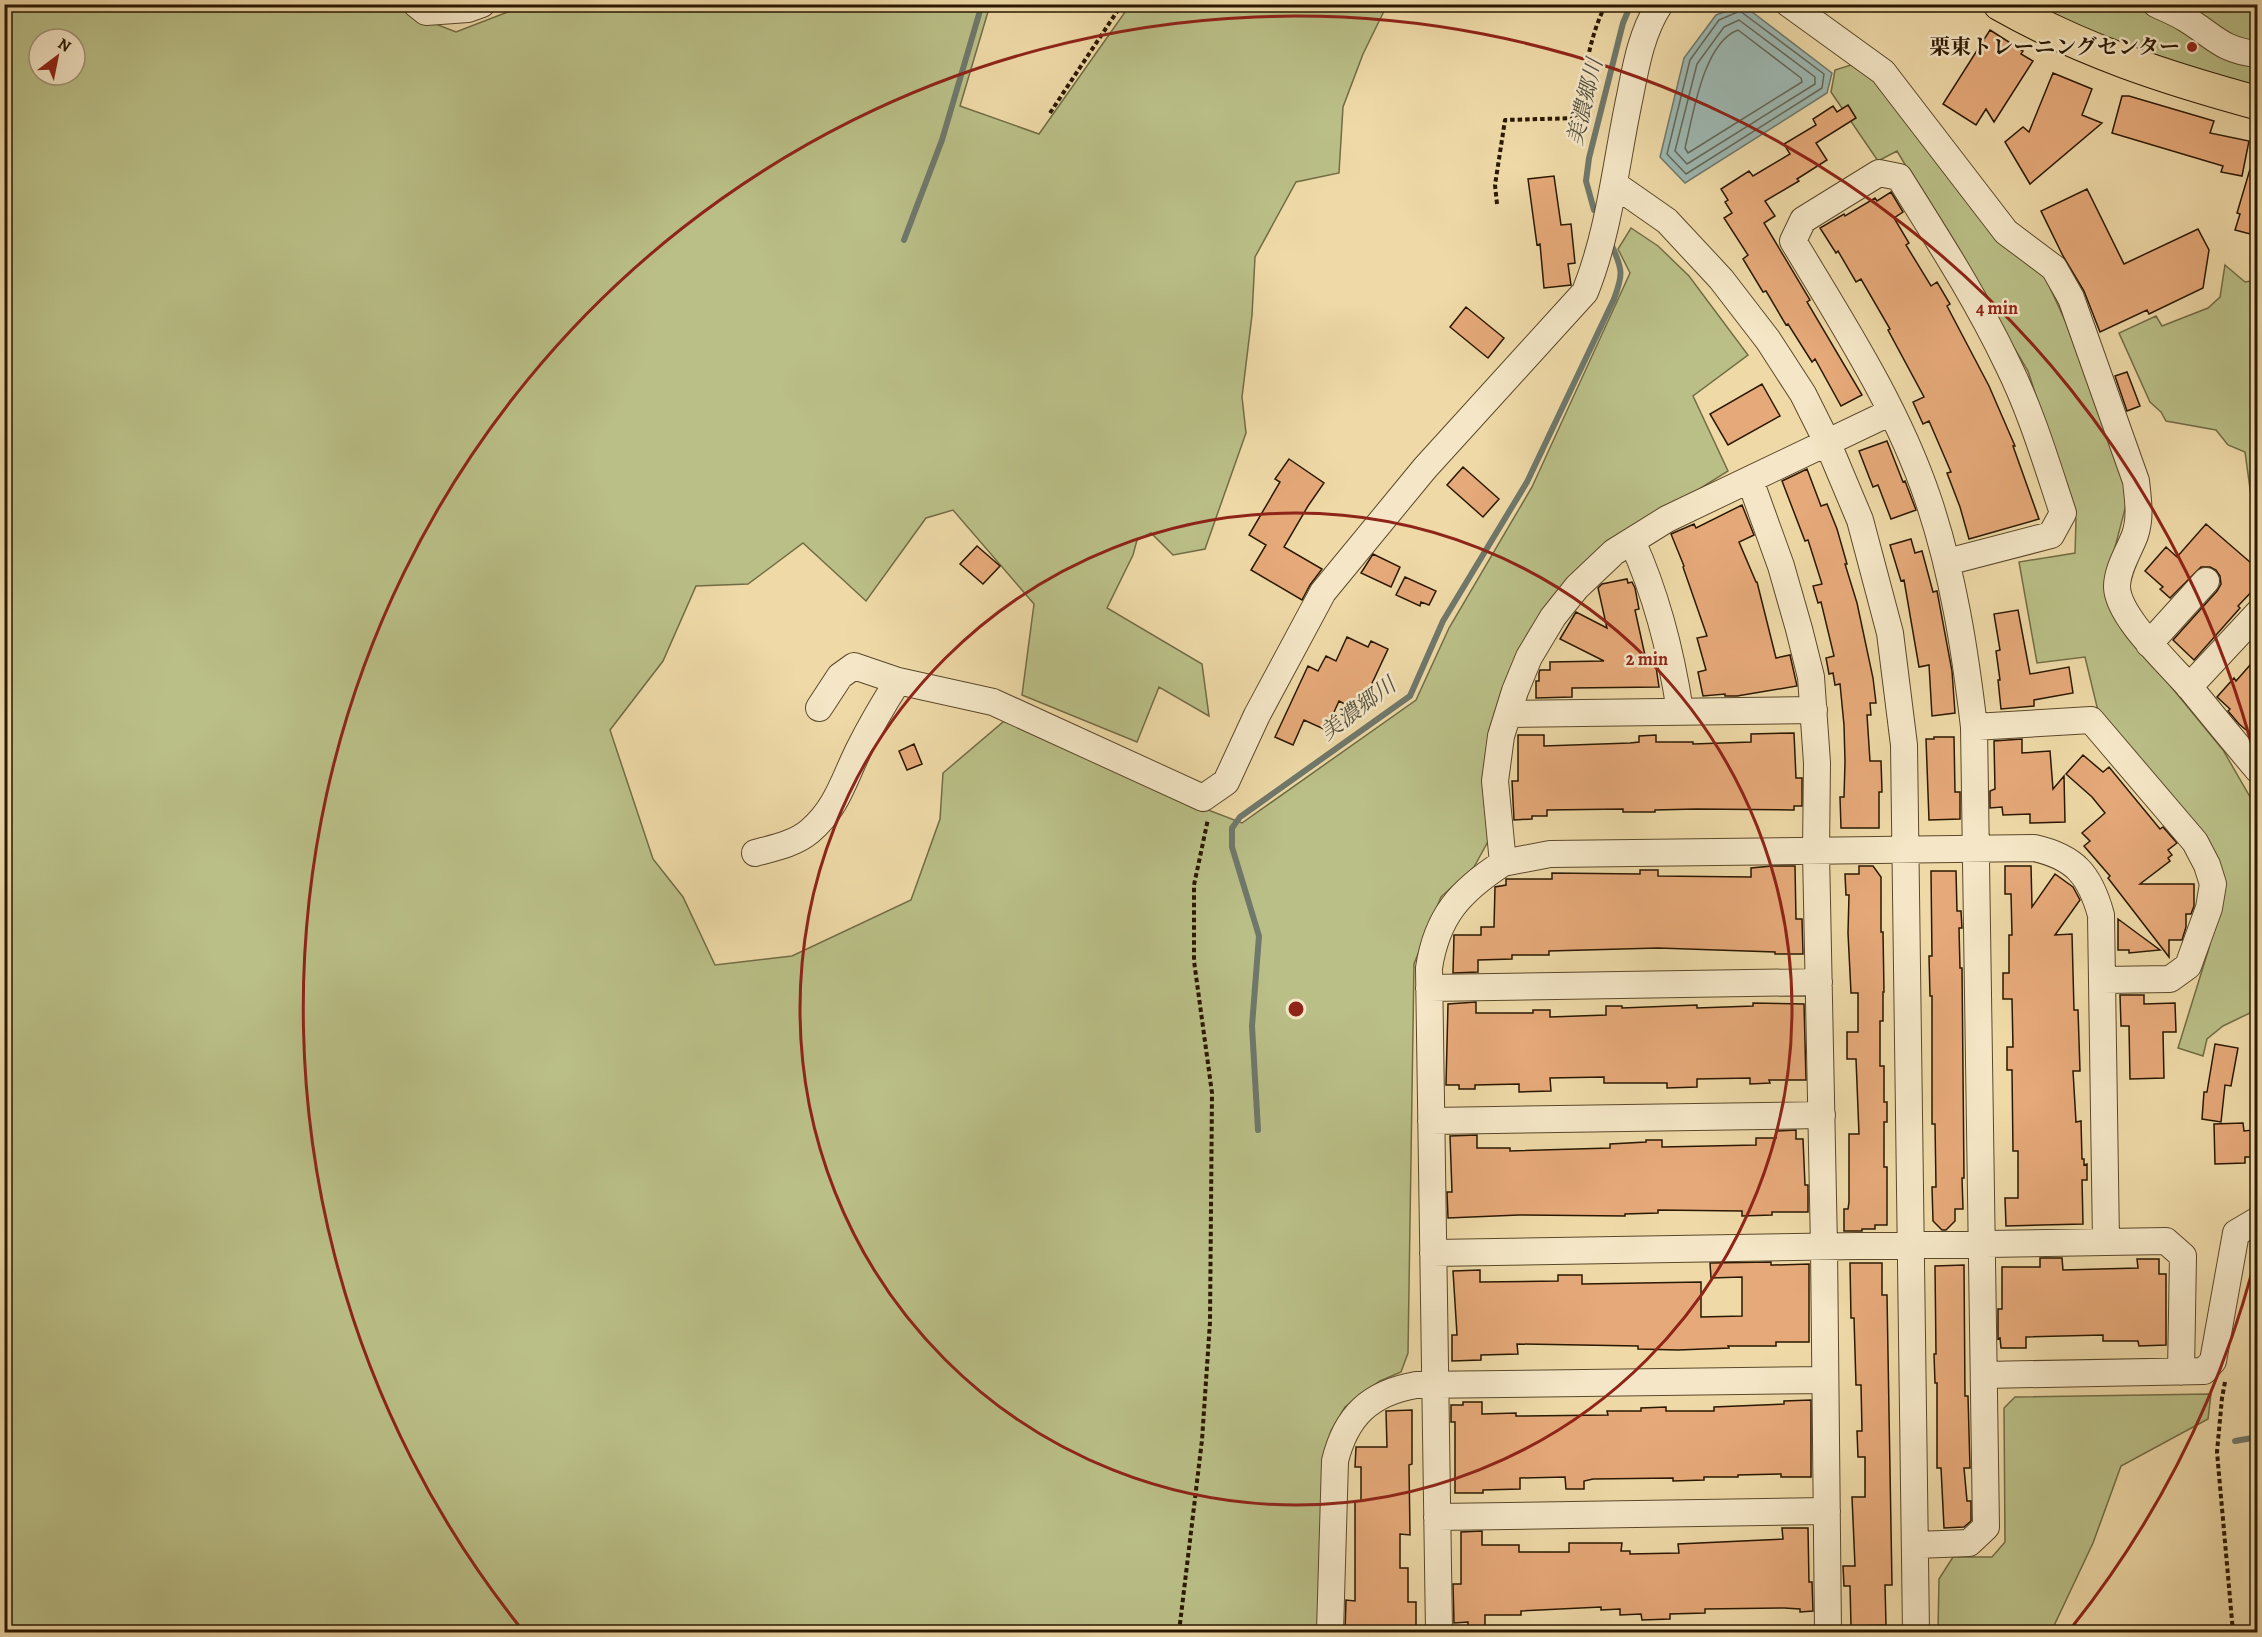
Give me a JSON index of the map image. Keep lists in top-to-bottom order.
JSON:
{
  "water": ["美濃郷川"],
  "places": ["栗東トレーニングセンター"],
  "north": "top right",
  "rings": ["4 min", "2 min"]
}
